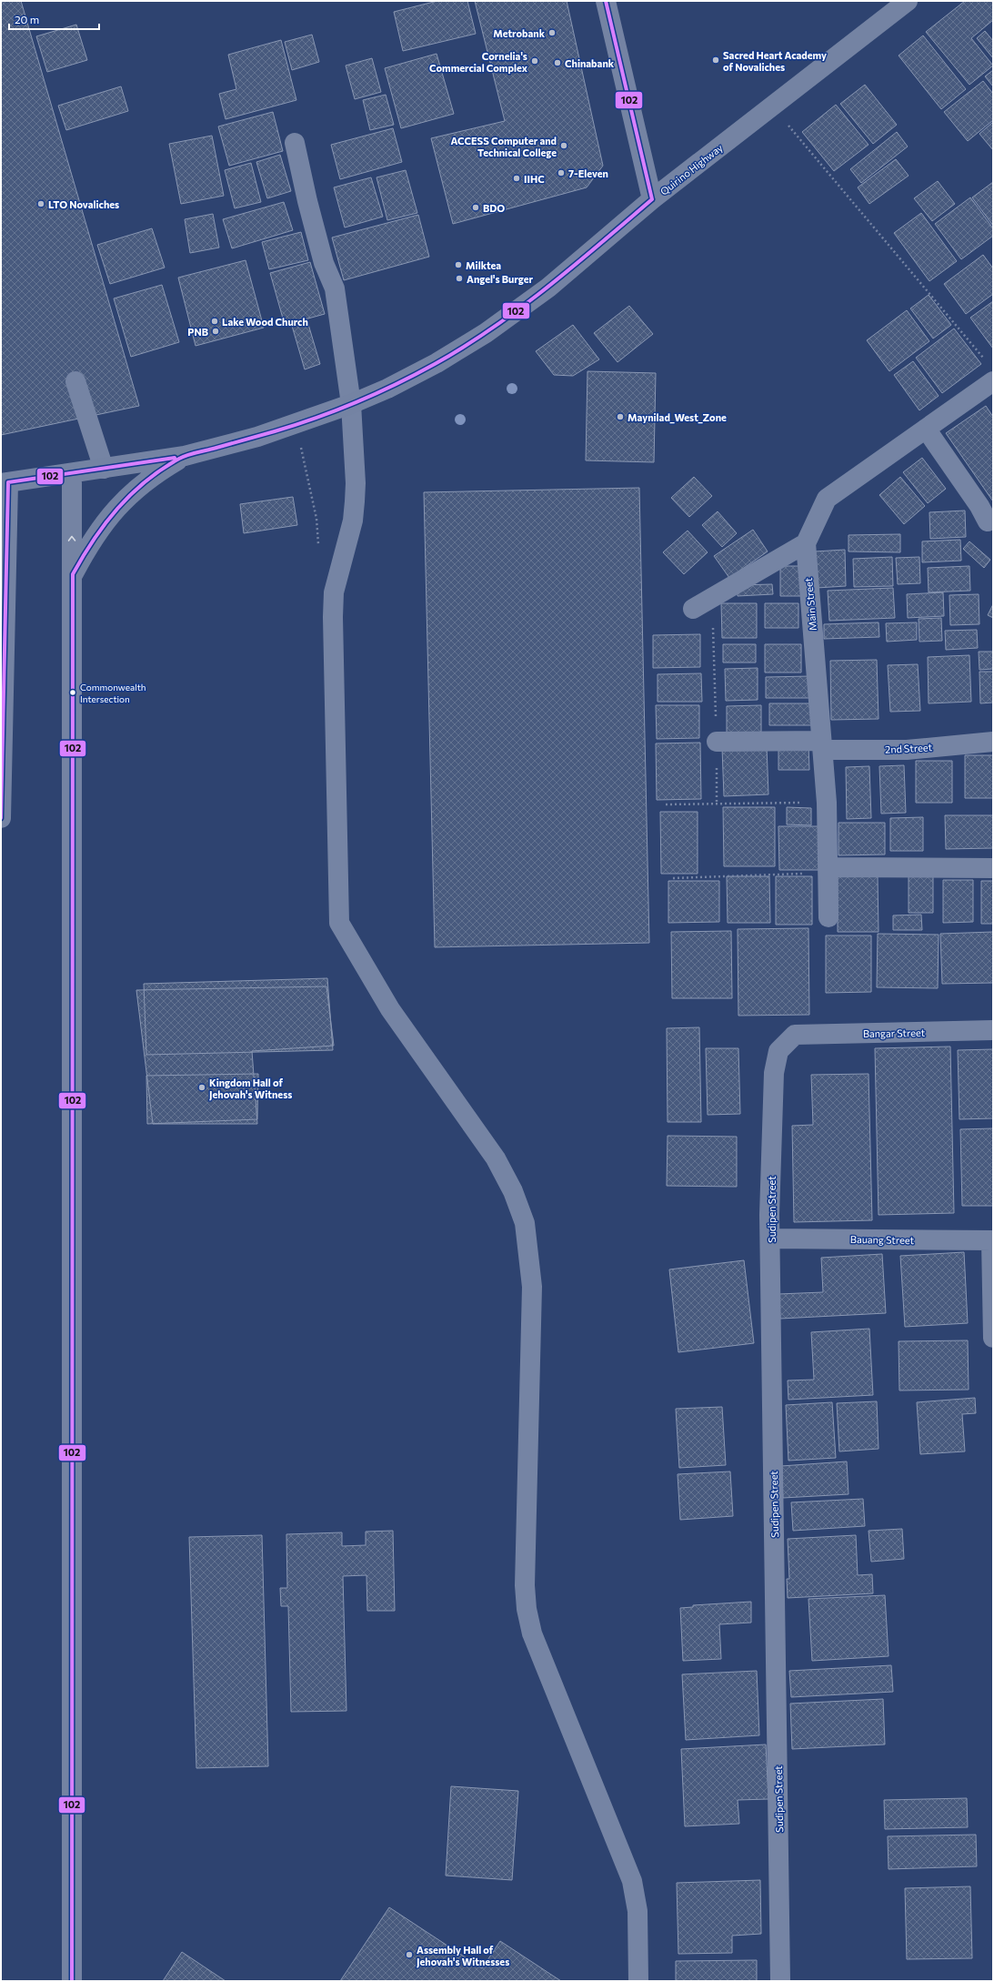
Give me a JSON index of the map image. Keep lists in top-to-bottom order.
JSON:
{
  "streets": {
    "main road": ["Quirino Highway"],
    "street": [
      "Main Street",
      "2nd Street",
      "Bangar Street",
      "Sudipen Street",
      "Bauang Street"
    ]
  },
  "crossings": [
    ["Main Street", "2nd Street"],
    ["Bangar Street", "Sudipen Street"],
    ["Sudipen Street", "Bauang Street"]
  ],
  "places": [
    "Metrobank",
    "Sacred Heart Academy of Novaliches",
    "Cornelia's Commercial Complex",
    "Chinabank",
    "ACCESS Computer and Technical College",
    "7-Eleven",
    "IIHC",
    "LTO Novaliches",
    "BDO",
    "Milktea",
    "Angel's Burger",
    "Lake Wood Church",
    "PNB",
    "Maynilad_West_Zone",
    "Commonwealth Intersection",
    "Kingdom Hall of Jehovah's Witness",
    "Assembly Hall of Jehovah's Witnesses"
  ],
  "lines": ["transit line 102"],
  "scale_bar": "20 m"
}
